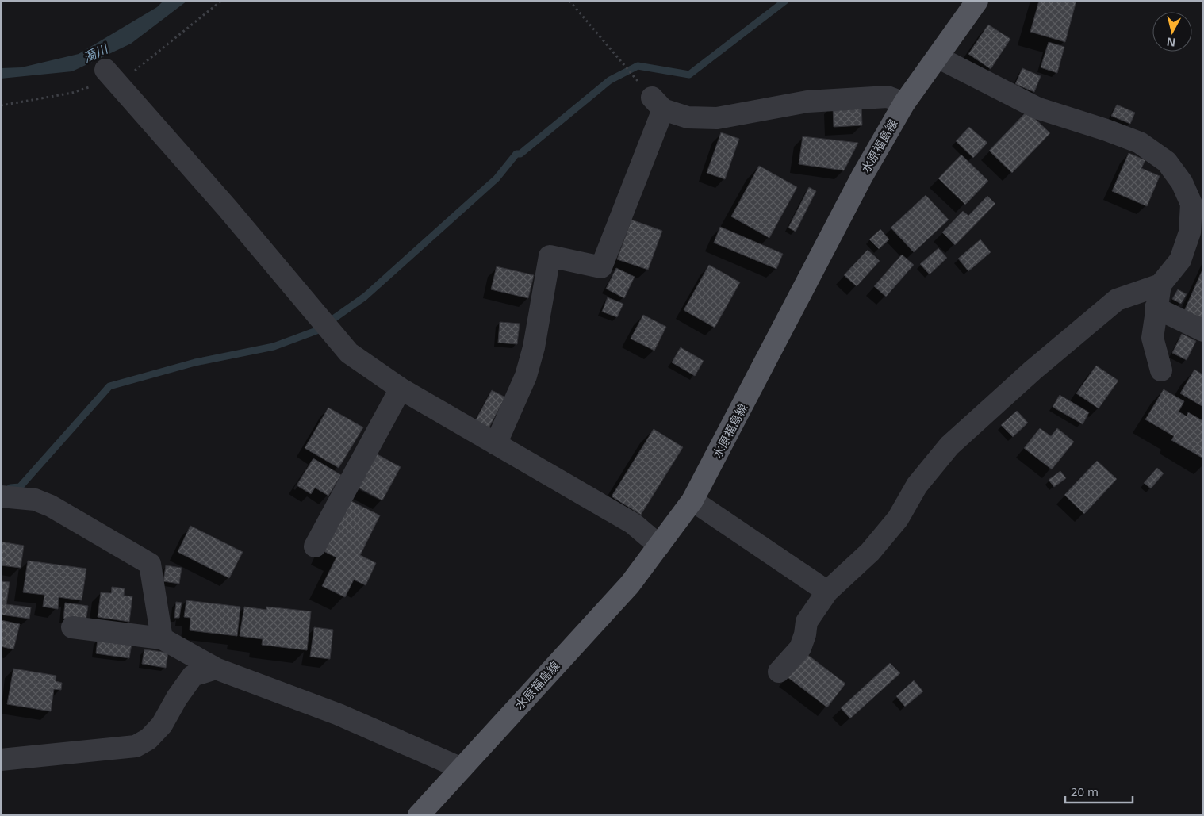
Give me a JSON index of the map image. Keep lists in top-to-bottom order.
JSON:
{
  "streets": {
    "main road": ["水原福島線"]
  },
  "water": ["濁川"],
  "scale_bar": "20 m",
  "north": "bottom"
}
